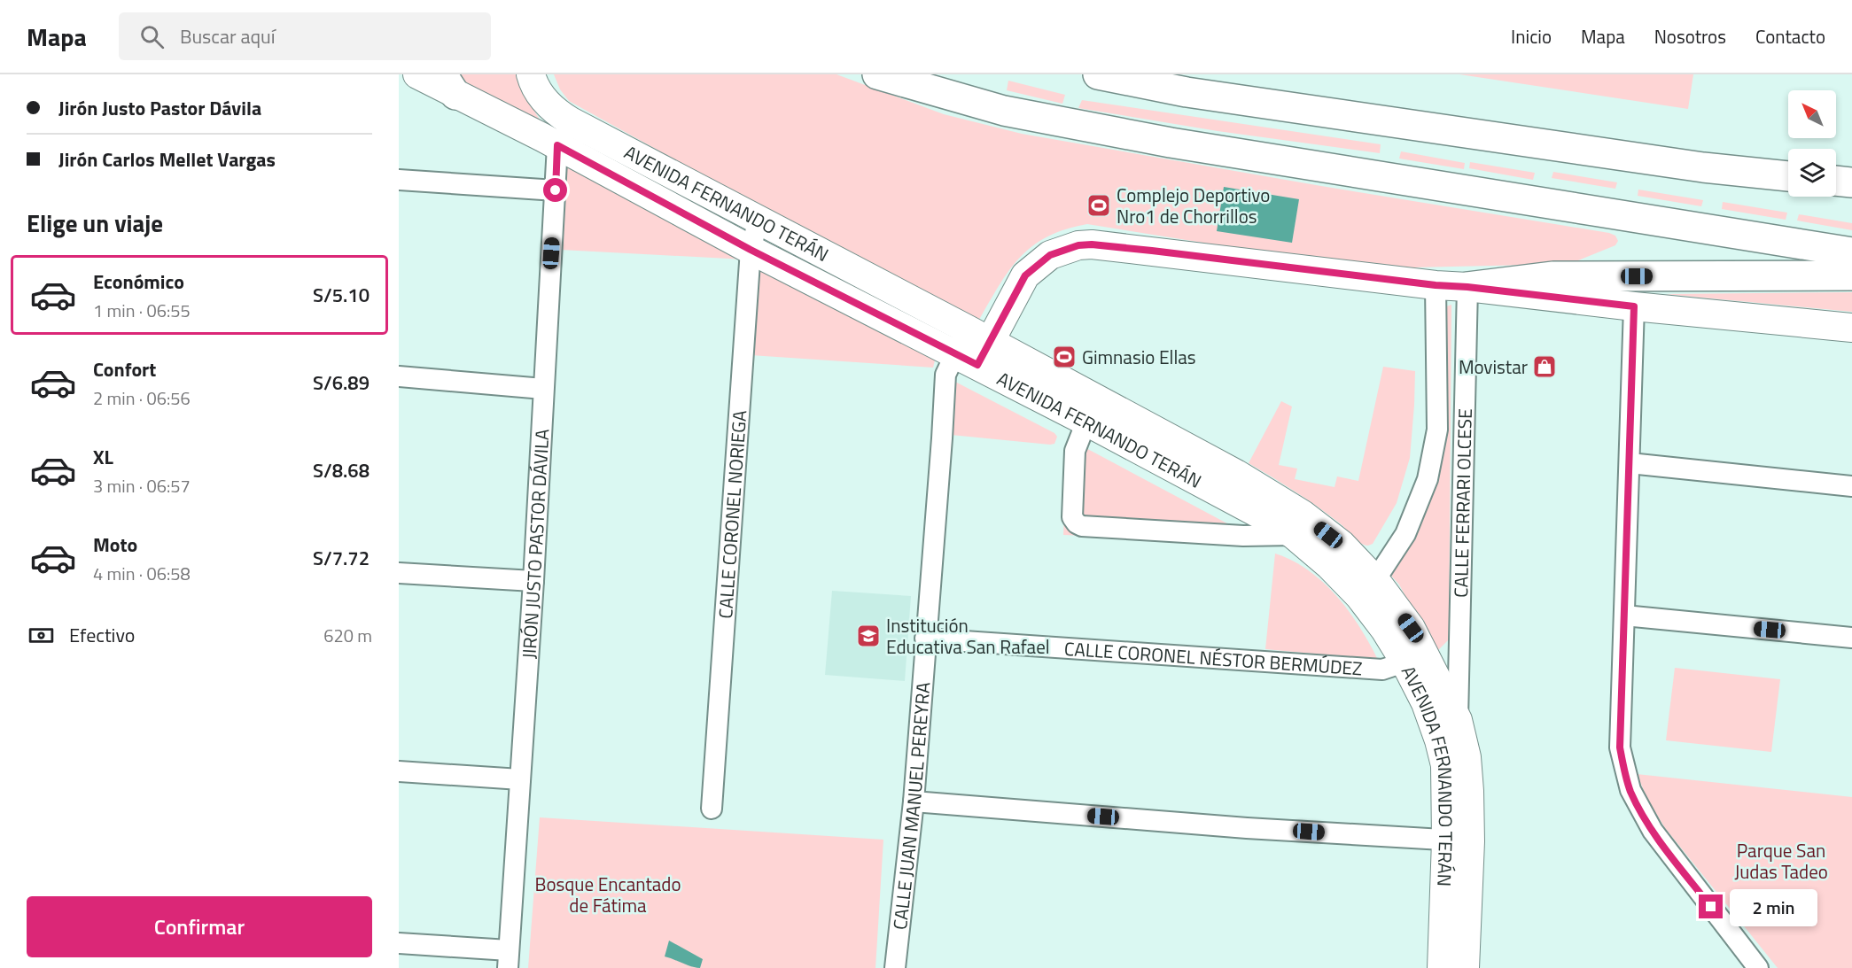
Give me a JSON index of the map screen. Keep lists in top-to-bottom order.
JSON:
{
  "streets": {
    "main road": ["AVENIDA FERNANDO TERÁN"],
    "street": [
      "CALLE FERRARI OLCESE",
      "CALLE CORONEL NORIEGA",
      "JIRÓN JUSTO PASTOR DÁVILA",
      "CALLE CORONEL NÉSTOR BERMÚDEZ",
      "CALLE JUAN MANUEL PEREYRA"
    ]
  },
  "crossings": [
    ["AVENIDA FERNANDO TERÁN", "CALLE FERRARI OLCESE"],
    ["AVENIDA FERNANDO TERÁN", "CALLE CORONEL NORIEGA"],
    ["AVENIDA FERNANDO TERÁN", "JIRÓN JUSTO PASTOR DÁVILA"],
    ["AVENIDA FERNANDO TERÁN", "CALLE CORONEL NÉSTOR BERMÚDEZ"],
    ["AVENIDA FERNANDO TERÁN", "CALLE JUAN MANUEL PEREYRA"],
    ["CALLE CORONEL NÉSTOR BERMÚDEZ", "CALLE JUAN MANUEL PEREYRA"]
  ],
  "parks": ["Parque San Judas Tadeo", "Bosque Encantado de Fátima"],
  "places": {
    "sports": ["Complejo Deportivo Nro1 de Chorrillos", "Gimnasio Ellas"],
    "shop": ["Movistar"],
    "school or university": ["Institución Educativa San Rafael"]
  },
  "north": "top left",
  "page": {
    "header": "Mapa",
    "search": "Buscar aquí",
    "nav": [
      "Inicio",
      "Mapa",
      "Nosotros",
      "Contacto"
    ],
    "banner": ["Jirón Justo Pastor Dávila", "Jirón Carlos Mellet Vargas"],
    "heading": "Elige un viaje",
    "list": [
      {
        "name": "Económico",
        "note": "1 min · 06:55",
        "value": "S/5.10"
      },
      {
        "name": "Confort",
        "note": "2 min · 06:56",
        "value": "S/6.89"
      },
      {
        "name": "XL",
        "note": "3 min · 06:57",
        "value": "S/8.68"
      },
      {
        "name": "Moto",
        "note": "4 min · 06:58",
        "value": "S/7.72"
      }
    ],
    "pay": ["Efectivo", "620 m"],
    "buttons": "Confirmar",
    "bubble": "2 min"
  }
}
